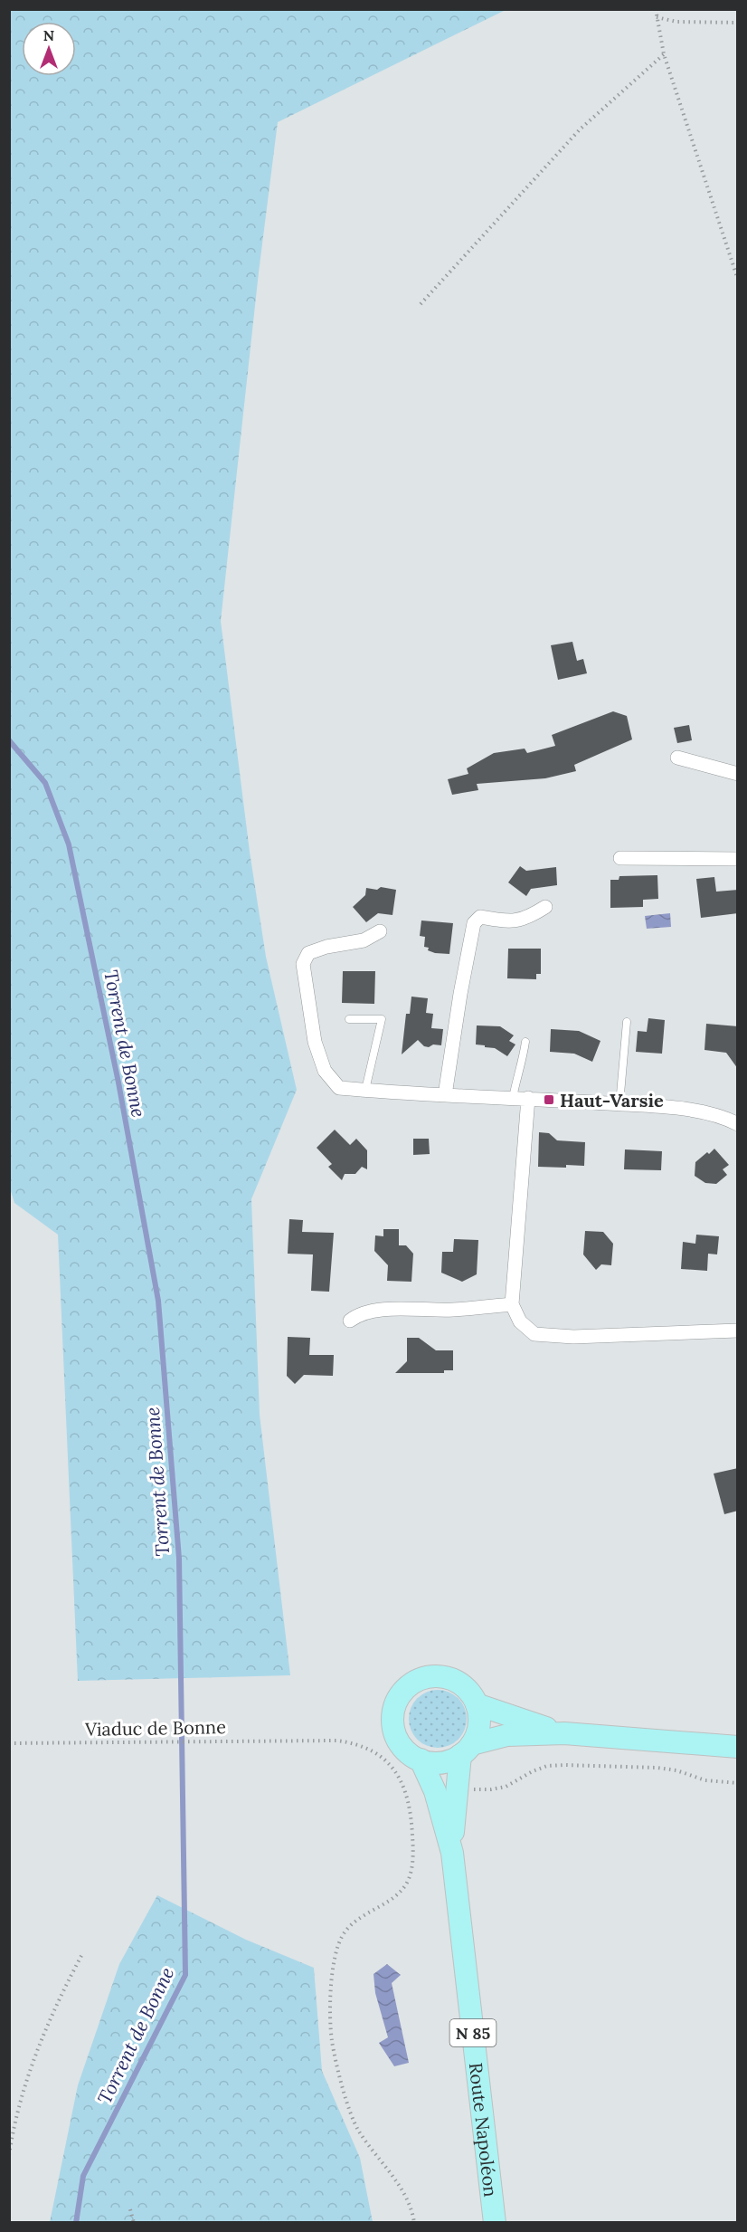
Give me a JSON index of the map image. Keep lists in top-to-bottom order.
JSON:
{
  "streets": {
    "main road": ["N 85", "Route Napoléon"],
    "path": ["Viaduc de Bonne"]
  },
  "water": ["Torrent de Bonne"],
  "places": {
    "transit": ["Haut-Varsie"]
  },
  "north": "top"
}
